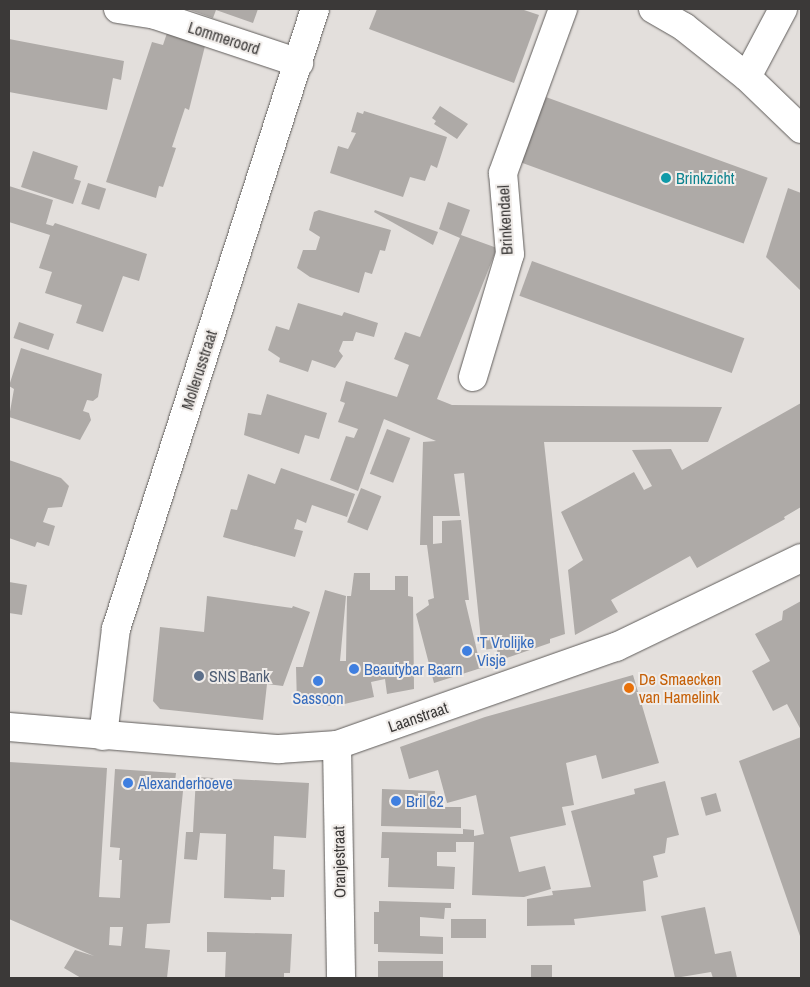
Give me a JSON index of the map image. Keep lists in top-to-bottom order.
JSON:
{
  "streets": {
    "street": [
      "Lommeroord",
      "Brinkendael",
      "Mollerusstraat",
      "Laanstraat",
      "Oranjestraat"
    ]
  },
  "crossings": [
    ["Lommeroord", "Mollerusstraat"],
    ["Mollerusstraat", "Laanstraat"],
    ["Laanstraat", "Oranjestraat"]
  ],
  "places": [
    "Brinkzicht",
    "'T Vrolijke Visje",
    "Beautybar Baarn",
    "SNS Bank",
    "Sassoon",
    "De Smaecken van Hamelink",
    "Alexanderhoeve",
    "Bril 62"
  ]
}
